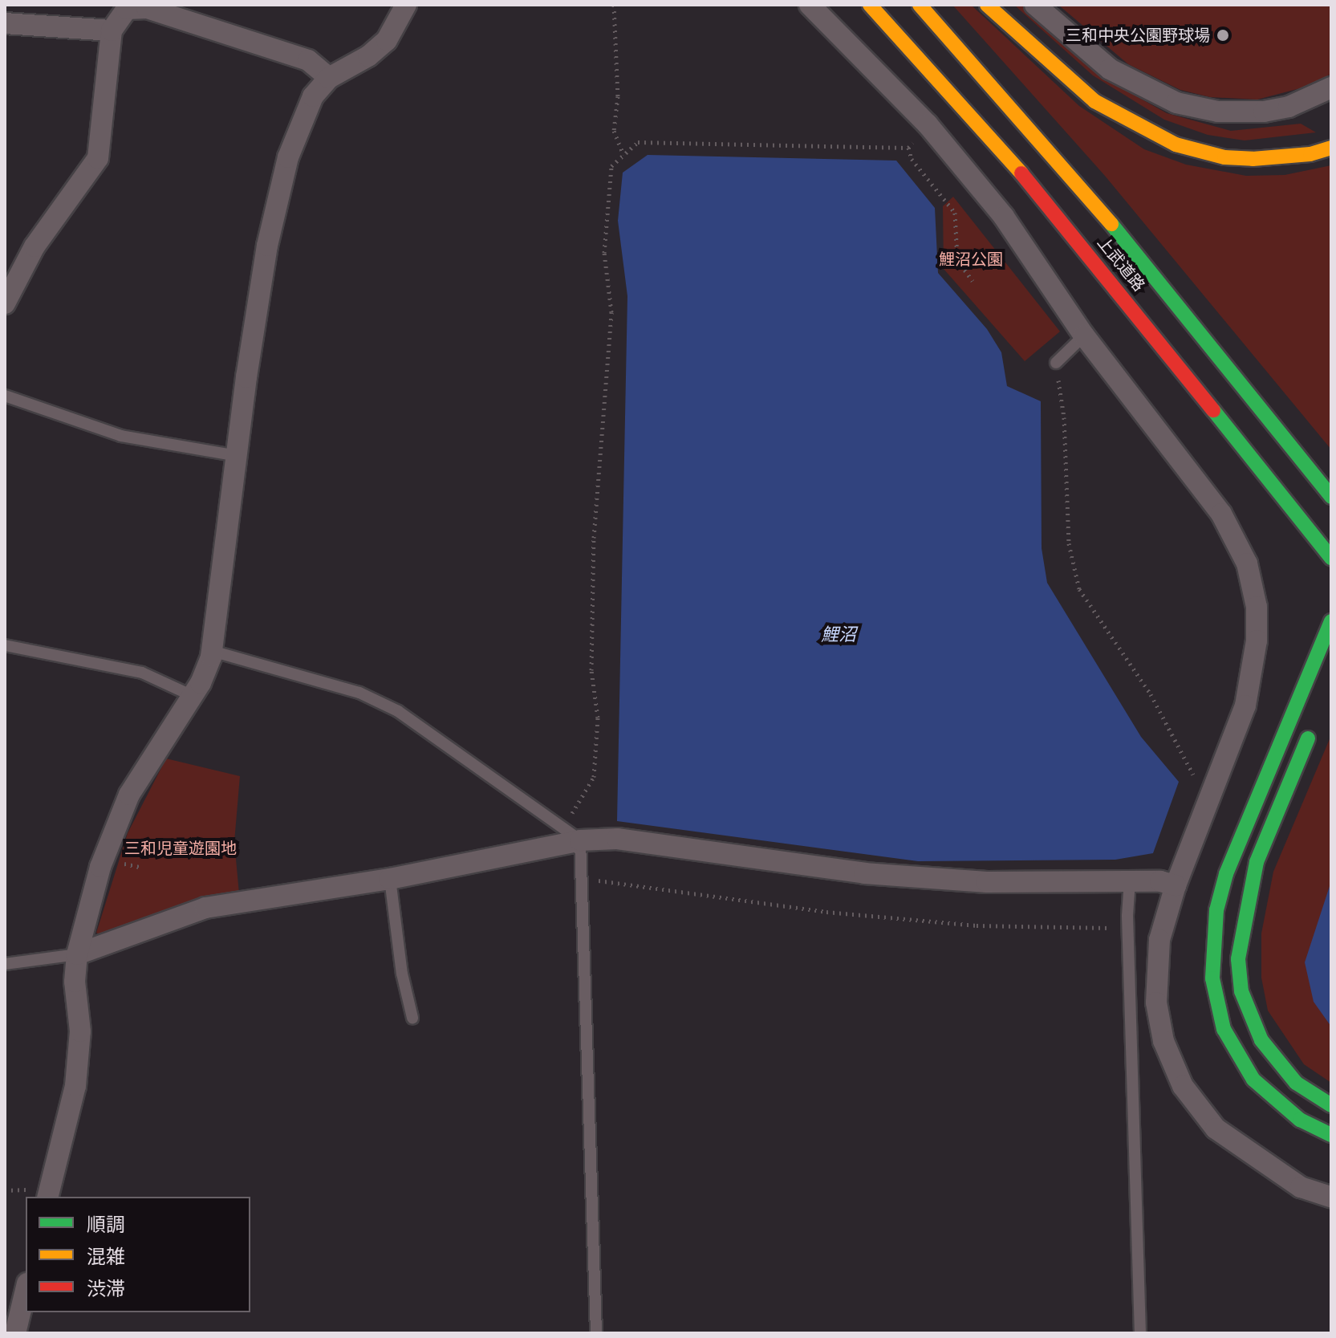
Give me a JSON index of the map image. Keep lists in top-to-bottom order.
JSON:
{
  "streets": {
    "highway": ["上武道路"]
  },
  "water": ["鯉沼"],
  "parks": ["鯉沼公園", "三和児童遊園地"],
  "places": ["三和中央公園野球場"],
  "legend": ["順調", "混雑", "渋滞"]
}
